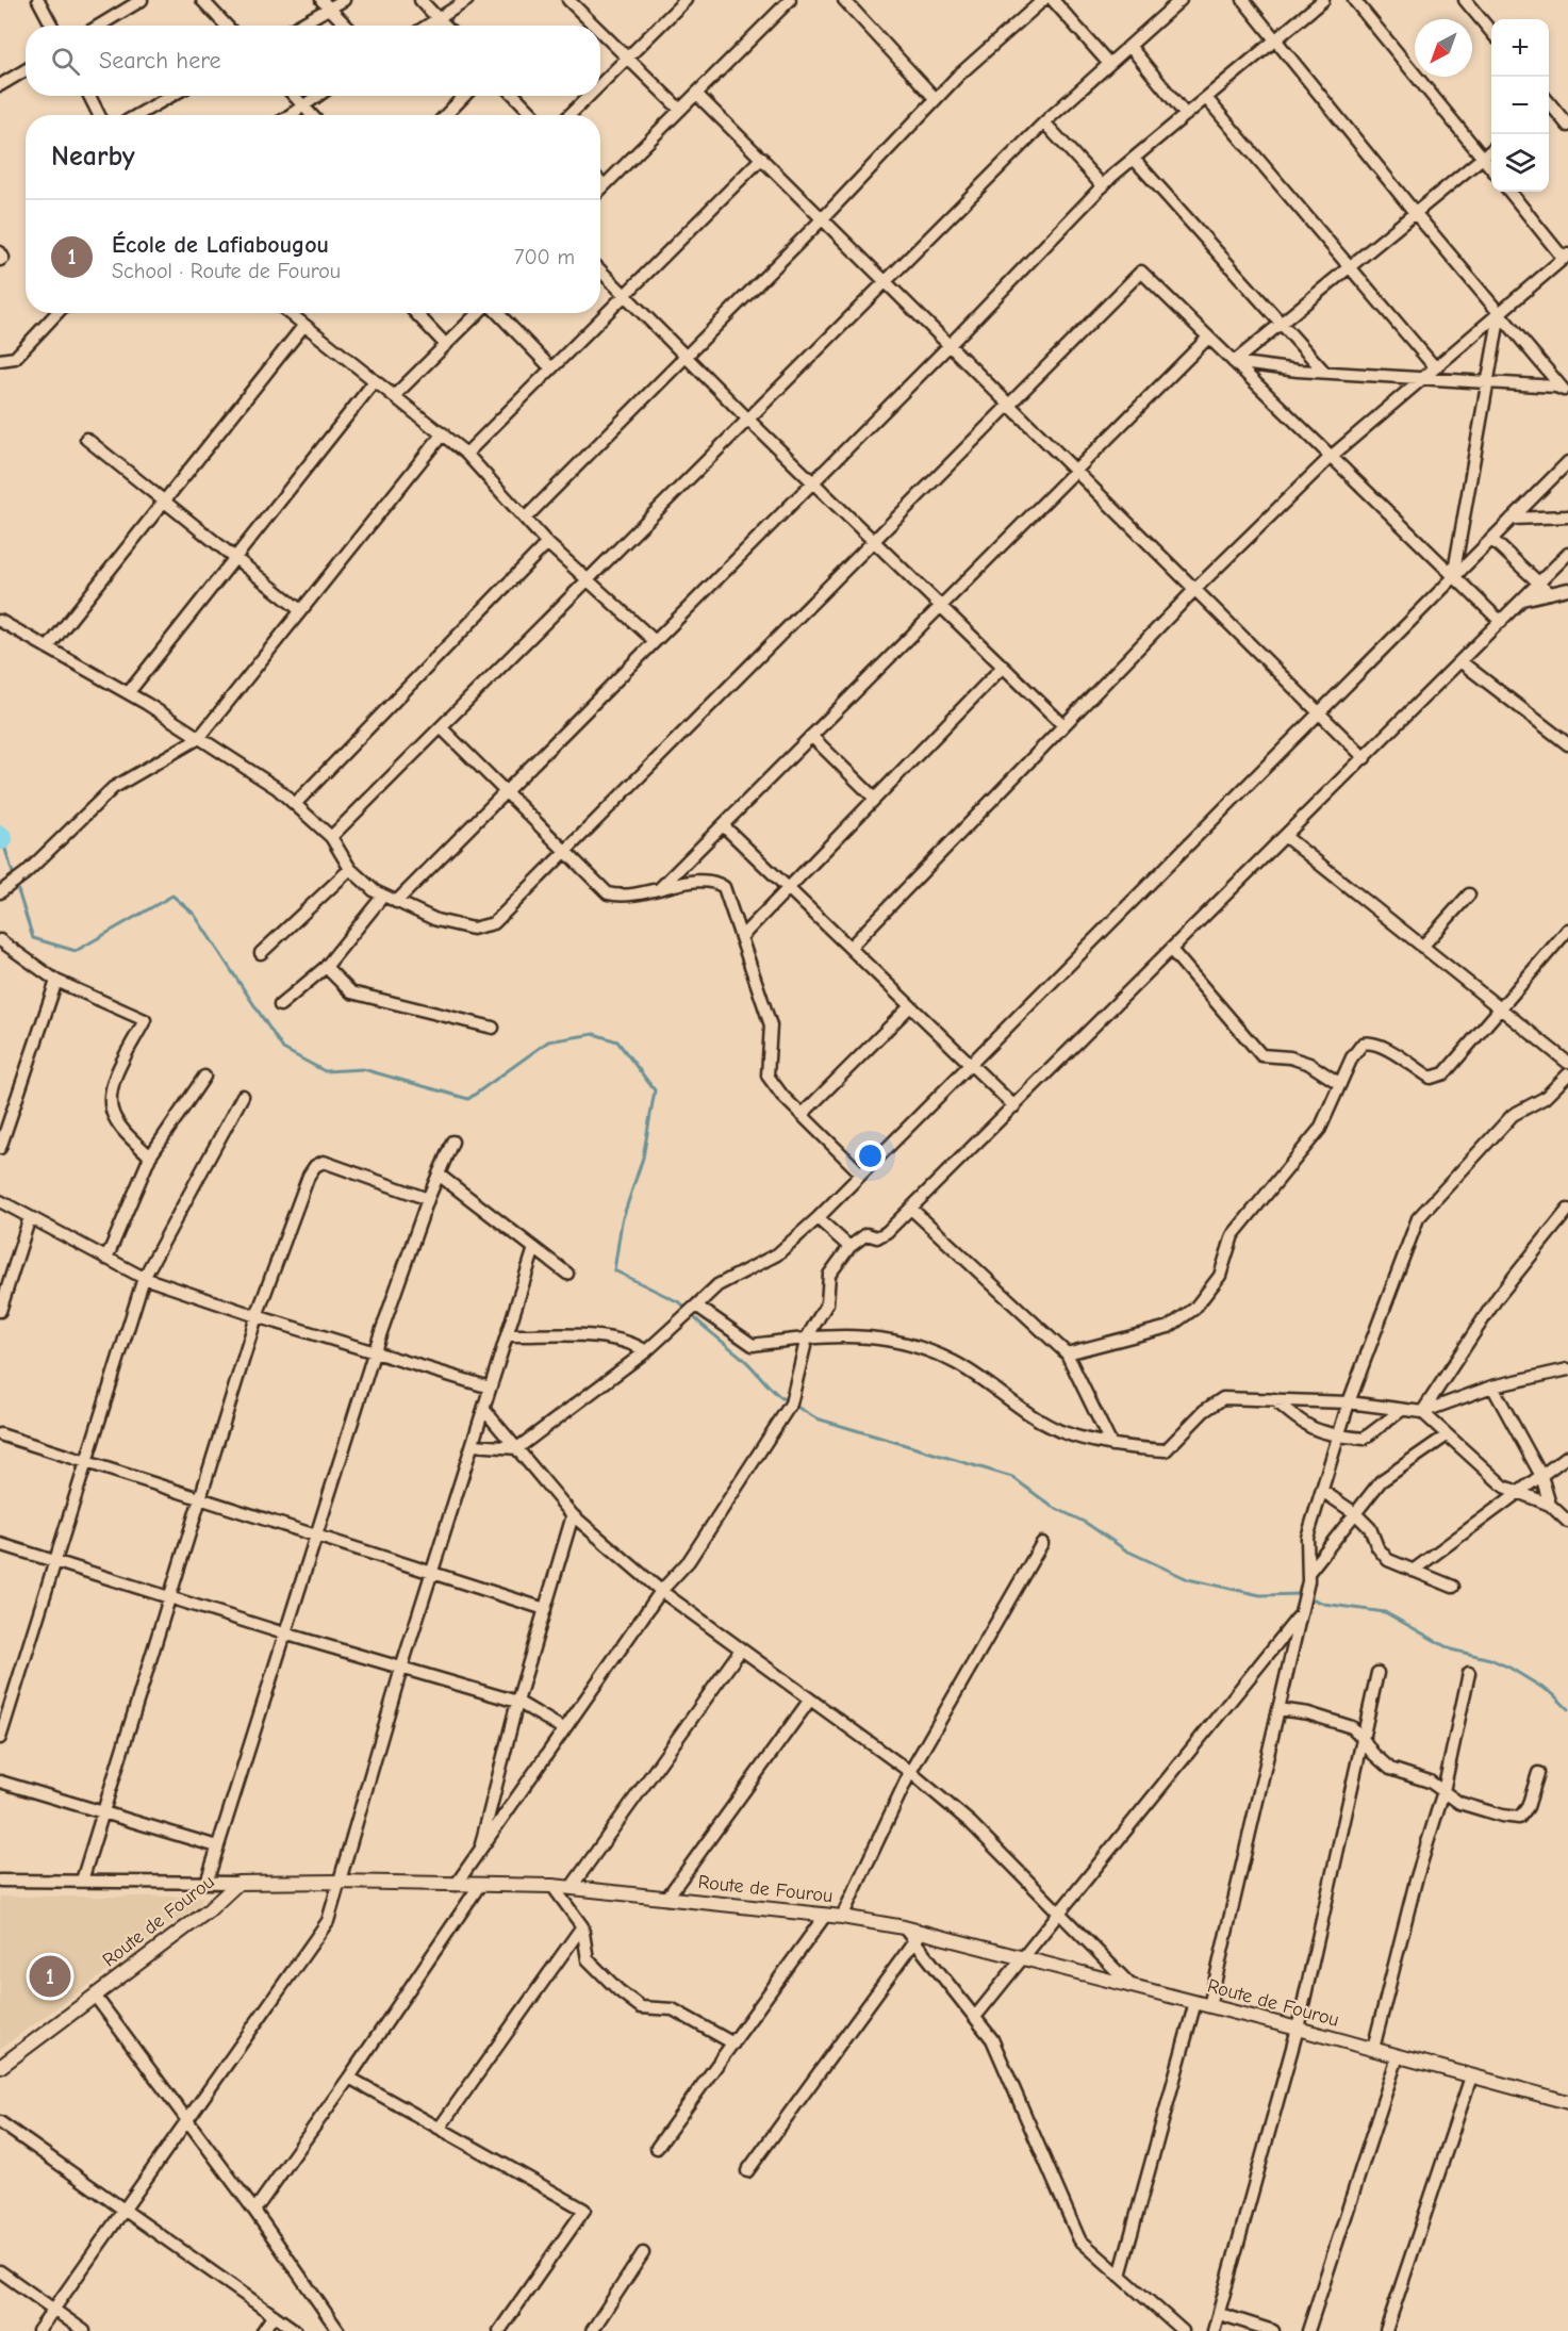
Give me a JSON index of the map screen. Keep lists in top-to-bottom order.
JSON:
{
  "streets": {
    "main road": ["Route de Fourou"]
  },
  "north": "bottom left",
  "page": {
    "map_buttons": ["+", "−"],
    "search": "Search here",
    "heading": "Nearby",
    "list": [
      {
        "mark": "1",
        "name": "École de Lafiabougou",
        "note": "School · Route de Fourou",
        "value": "700 m"
      }
    ],
    "pins": "1"
  }
}
